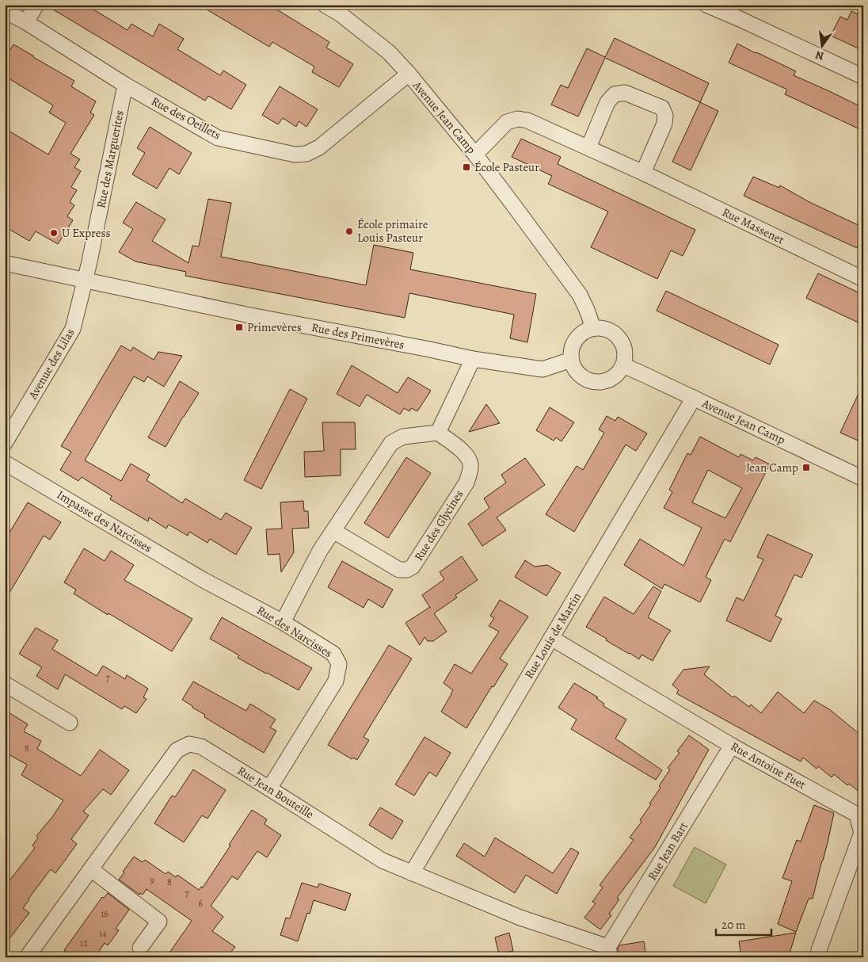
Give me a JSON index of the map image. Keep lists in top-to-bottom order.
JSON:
{
  "streets": {
    "street": [
      "Avenue Jean Camp",
      "Rue des Oeillets",
      "Rue des Marguerites",
      "Rue Massenet",
      "Rue des Primevères",
      "Avenue des Lilas",
      "Impasse des Narcisses",
      "Rue des Glycines",
      "Rue des Narcisses",
      "Rue Louis de Martin",
      "Rue Antoine Fuet",
      "Rue Jean Bouteille",
      "Rue Jean Bart"
    ]
  },
  "crossings": [
    ["Avenue Jean Camp", "Rue des Oeillets"],
    ["Avenue Jean Camp", "Rue Massenet"],
    ["Avenue Jean Camp", "Rue des Primevères"],
    ["Avenue Jean Camp", "Rue Louis de Martin"],
    ["Rue des Oeillets", "Rue des Marguerites"],
    ["Rue des Marguerites", "Rue des Primevères"],
    ["Rue des Marguerites", "Avenue des Lilas"],
    ["Rue des Primevères", "Avenue des Lilas"],
    ["Impasse des Narcisses", "Rue des Narcisses"],
    ["Rue des Narcisses", "Rue Jean Bouteille"],
    ["Rue Louis de Martin", "Rue Antoine Fuet"],
    ["Rue Louis de Martin", "Rue Jean Bouteille"],
    ["Rue Antoine Fuet", "Rue Jean Bart"],
    ["Rue Jean Bouteille", "Rue Jean Bart"]
  ],
  "places": {
    "transit": ["École Pasteur", "Primevères", "Jean Camp"],
    "other": ["École primaire Louis Pasteur", "U Express"]
  },
  "house_numbers": [
    "7",
    "8",
    "9",
    "8",
    "7",
    "6",
    "16",
    "14",
    "12"
  ],
  "scale_bar": "20 m",
  "north": "bottom"
}
